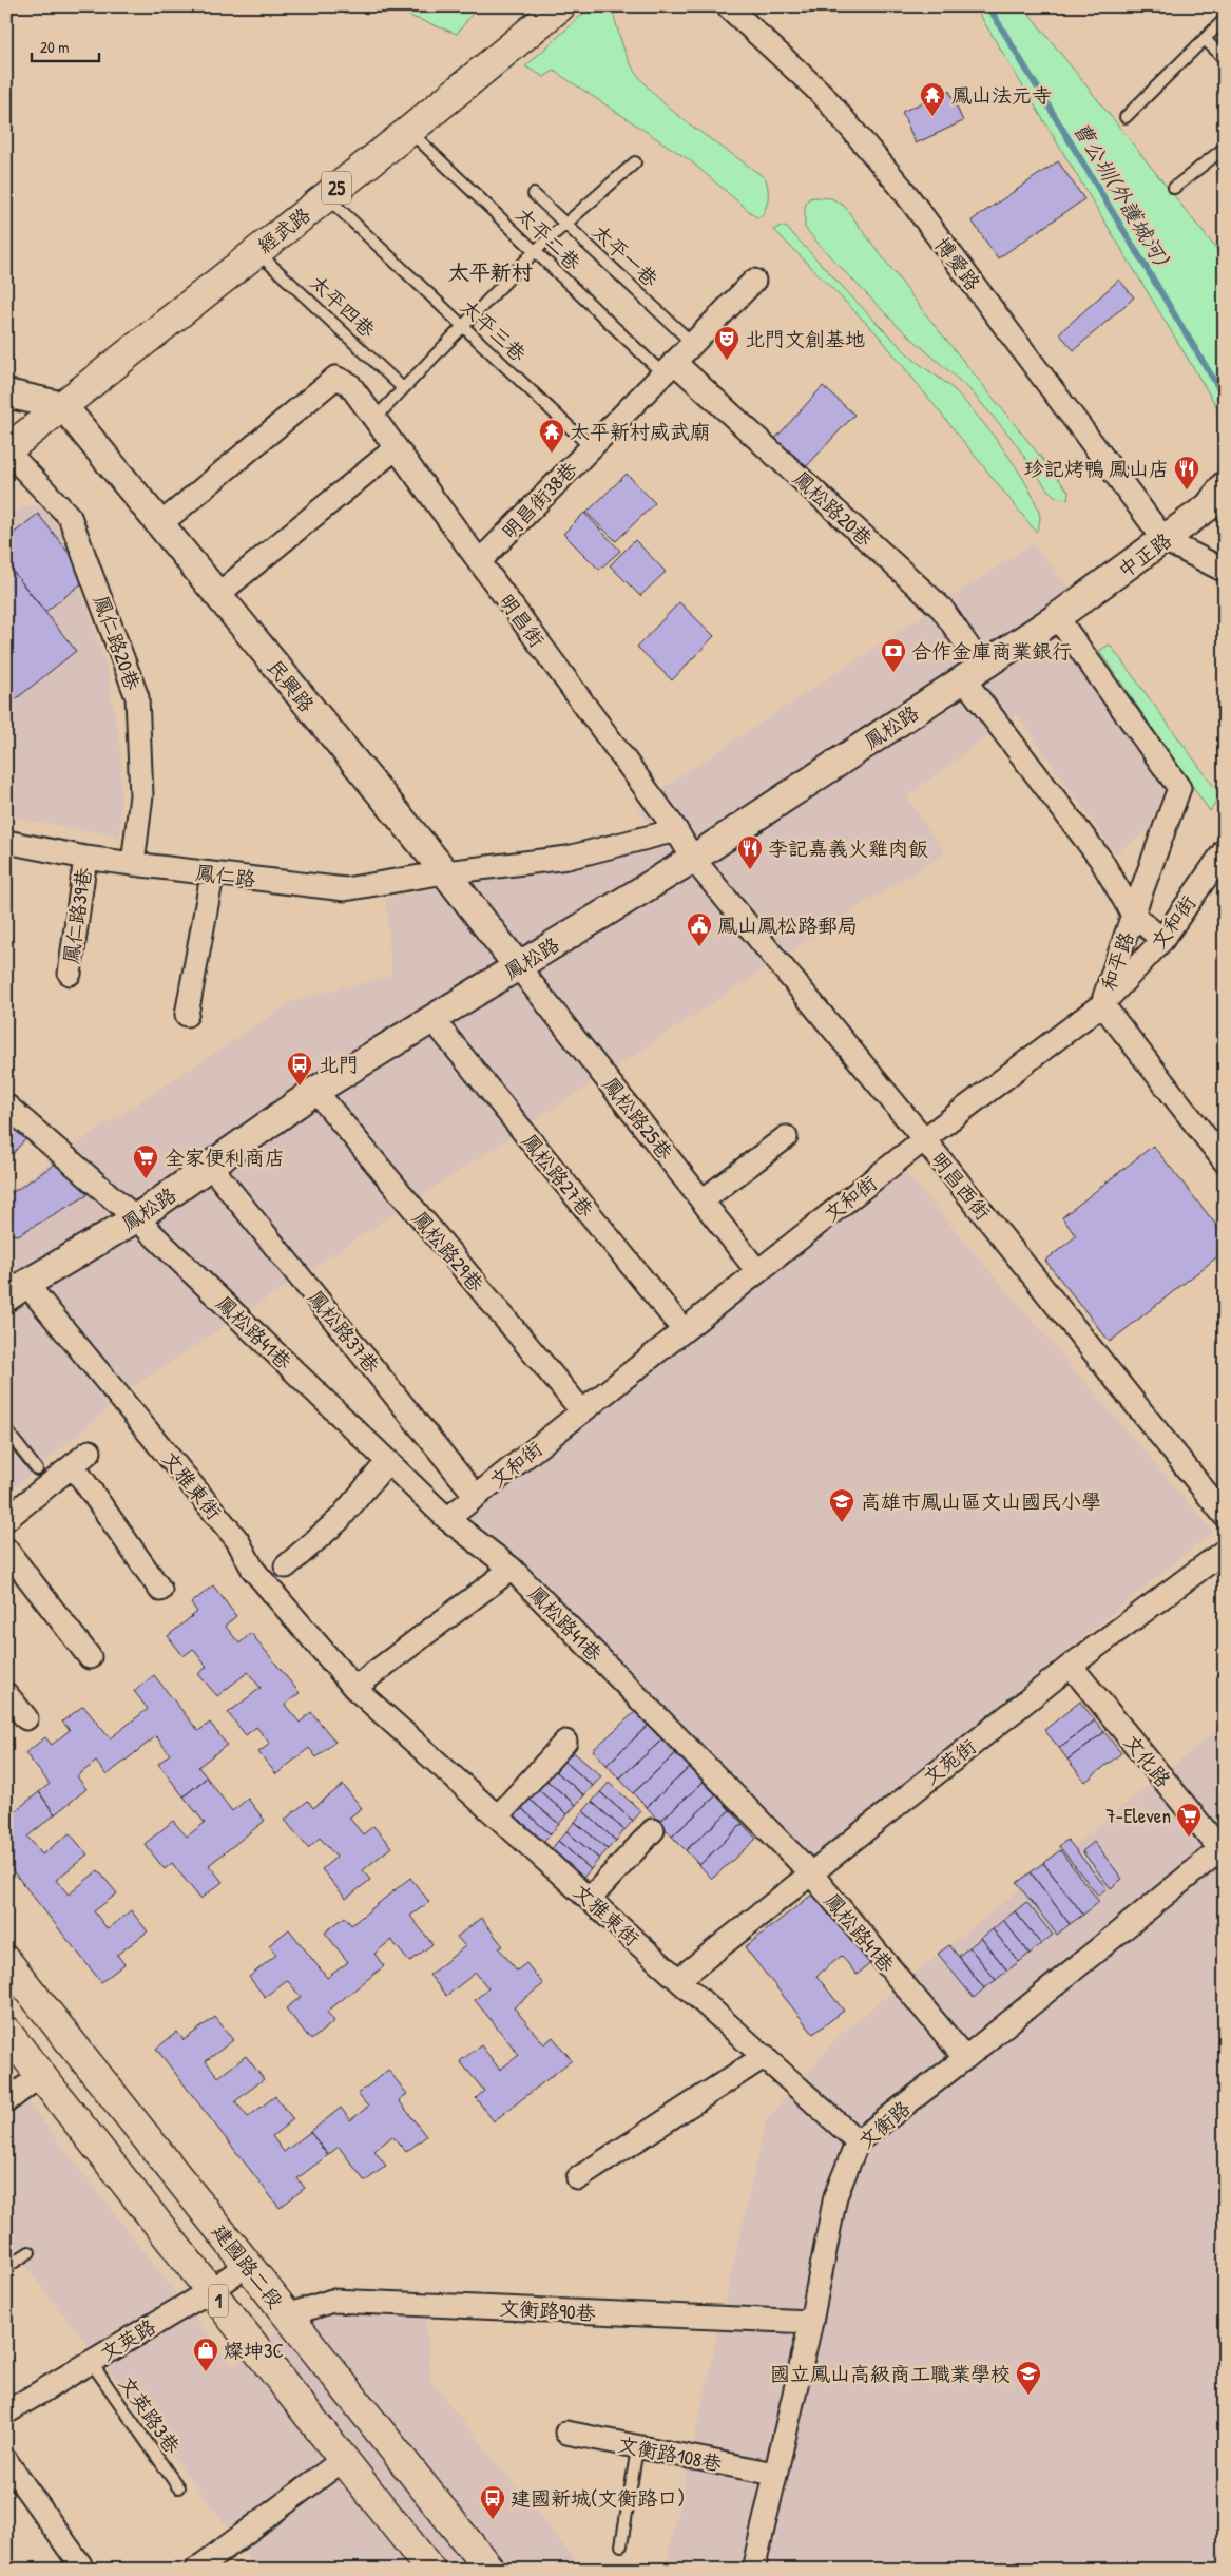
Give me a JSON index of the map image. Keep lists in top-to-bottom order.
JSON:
{
  "streets": {
    "main road": [
      "25",
      "經武路",
      "建國路二段",
      "1"
    ],
    "street": [
      "博愛路",
      "明昌街38巷",
      "鳳松路20巷",
      "中正路",
      "明昌街",
      "鳳仁路20巷",
      "民興路",
      "鳳松路",
      "鳳仁路",
      "鳳仁路39巷",
      "文和街",
      "和平路",
      "鳳松路25巷",
      "鳳松路27巷",
      "明昌西街",
      "鳳松路29巷",
      "鳳松路37巷",
      "鳳松路41巷",
      "文雅東街",
      "文化路",
      "文苑街",
      "文衡路",
      "文衡路90巷",
      "文英路",
      "文衡路108巷"
    ],
    "lane": [
      "太平二巷",
      "太平一巷",
      "太平四巷",
      "太平三巷",
      "文英路3巷"
    ]
  },
  "crossings": [
    ["經武路", "太平二巷"],
    ["經武路", "太平四巷"],
    ["經武路", "太平三巷"],
    ["經武路", "鳳仁路20巷"],
    ["經武路", "民興路"],
    ["太平二巷", "明昌街38巷"],
    ["太平二巷", "鳳松路20巷"],
    ["太平一巷", "明昌街38巷"],
    ["博愛路", "中正路"],
    ["太平三巷", "明昌街38巷"],
    ["明昌街38巷", "鳳松路20巷"],
    ["明昌街38巷", "明昌街"],
    ["鳳松路20巷", "鳳松路"],
    ["鳳松路20巷", "和平路"],
    ["中正路", "鳳松路"],
    ["明昌街", "民興路"],
    ["明昌街", "鳳松路"],
    ["明昌街", "鳳仁路"],
    ["明昌街", "明昌西街"],
    ["鳳仁路20巷", "鳳仁路"],
    ["民興路", "鳳松路"],
    ["民興路", "鳳仁路"],
    ["民興路", "鳳松路25巷"],
    ["鳳松路", "和平路"],
    ["鳳松路", "鳳松路25巷"],
    ["鳳松路", "鳳松路27巷"],
    ["鳳松路", "明昌西街"],
    ["鳳松路", "鳳松路29巷"],
    ["鳳松路", "鳳松路37巷"],
    ["鳳松路", "鳳松路41巷"],
    ["鳳松路", "文雅東街"],
    ["鳳仁路", "鳳仁路39巷"],
    ["文和街", "和平路"],
    ["文和街", "鳳松路25巷"],
    ["文和街", "鳳松路27巷"],
    ["文和街", "明昌西街"],
    ["文和街", "鳳松路29巷"],
    ["文和街", "鳳松路37巷"],
    ["文和街", "鳳松路41巷"],
    ["鳳松路41巷", "文苑街"],
    ["鳳松路41巷", "文衡路"],
    ["文雅東街", "文苑街"],
    ["文雅東街", "文衡路"],
    ["文化路", "文苑街"],
    ["文化路", "文衡路"],
    ["文衡路", "文衡路90巷"],
    ["文衡路", "文衡路108巷"],
    ["建國路二段", "文衡路90巷"],
    ["建國路二段", "文英路"],
    ["1", "文英路"],
    ["文英路", "文英路3巷"]
  ],
  "districts": ["太平新村"],
  "water": ["曹公圳(外護城河)"],
  "places": {
    "temple": ["鳳山法元寺", "太平新村威武廟"],
    "theatre": ["北門文創基地"],
    "restaurant": ["珍記烤鴨 鳳山店", "李記嘉義火雞肉飯"],
    "bank": ["合作金庫商業銀行"],
    "public building": ["鳳山鳳松路郵局"],
    "bus stop": ["北門", "建國新城(文衡路口)"],
    "supermarket": ["全家便利商店", "7-Eleven"],
    "school or university": ["高雄市鳳山區文山國民小學", "國立鳳山高級商工職業學校"],
    "shop": ["燦坤3C"]
  },
  "scale_bar": "20 m"
}
